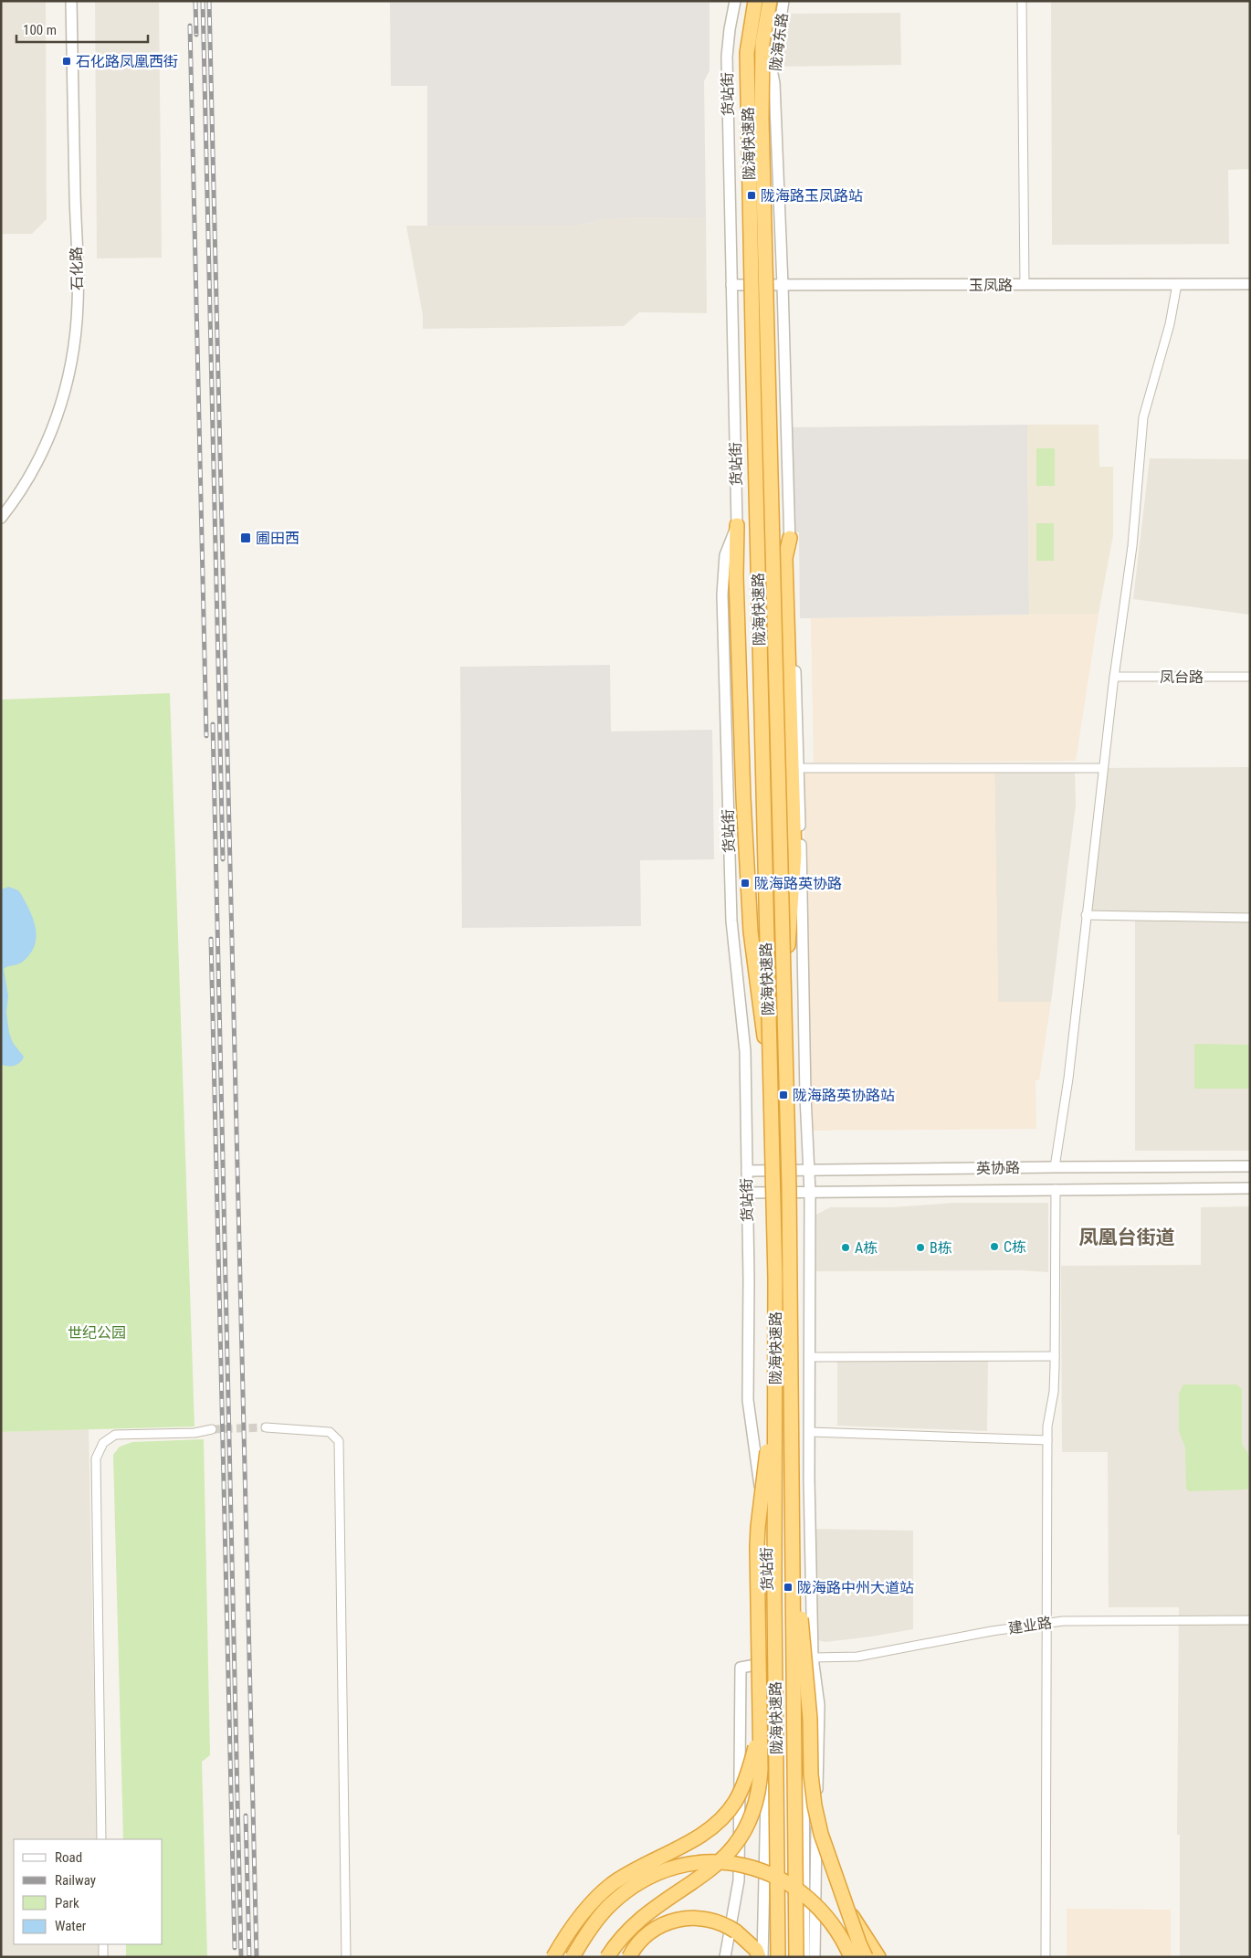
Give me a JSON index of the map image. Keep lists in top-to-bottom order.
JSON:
{
  "streets": {
    "highway": ["陇海快速路"],
    "street": [
      "陇海东路",
      "货站街",
      "石化路",
      "玉凤路",
      "凤台路",
      "英协路",
      "建业路"
    ]
  },
  "crossings": [
    ["货站街", "玉凤路"],
    ["货站街", "英协路"]
  ],
  "districts": ["凤凰台街道"],
  "parks": ["世纪公园"],
  "places": {
    "transit": [
      "石化路凤凰西街",
      "陇海路玉凤路站",
      "圃田西",
      "陇海路英协路",
      "陇海路英协路站",
      "陇海路中州大道站"
    ],
    "other": ["C栋", "A栋", "B栋"]
  },
  "legend": [
    "Road",
    "Railway",
    "Park",
    "Water"
  ],
  "scale_bar": "100 m"
}
